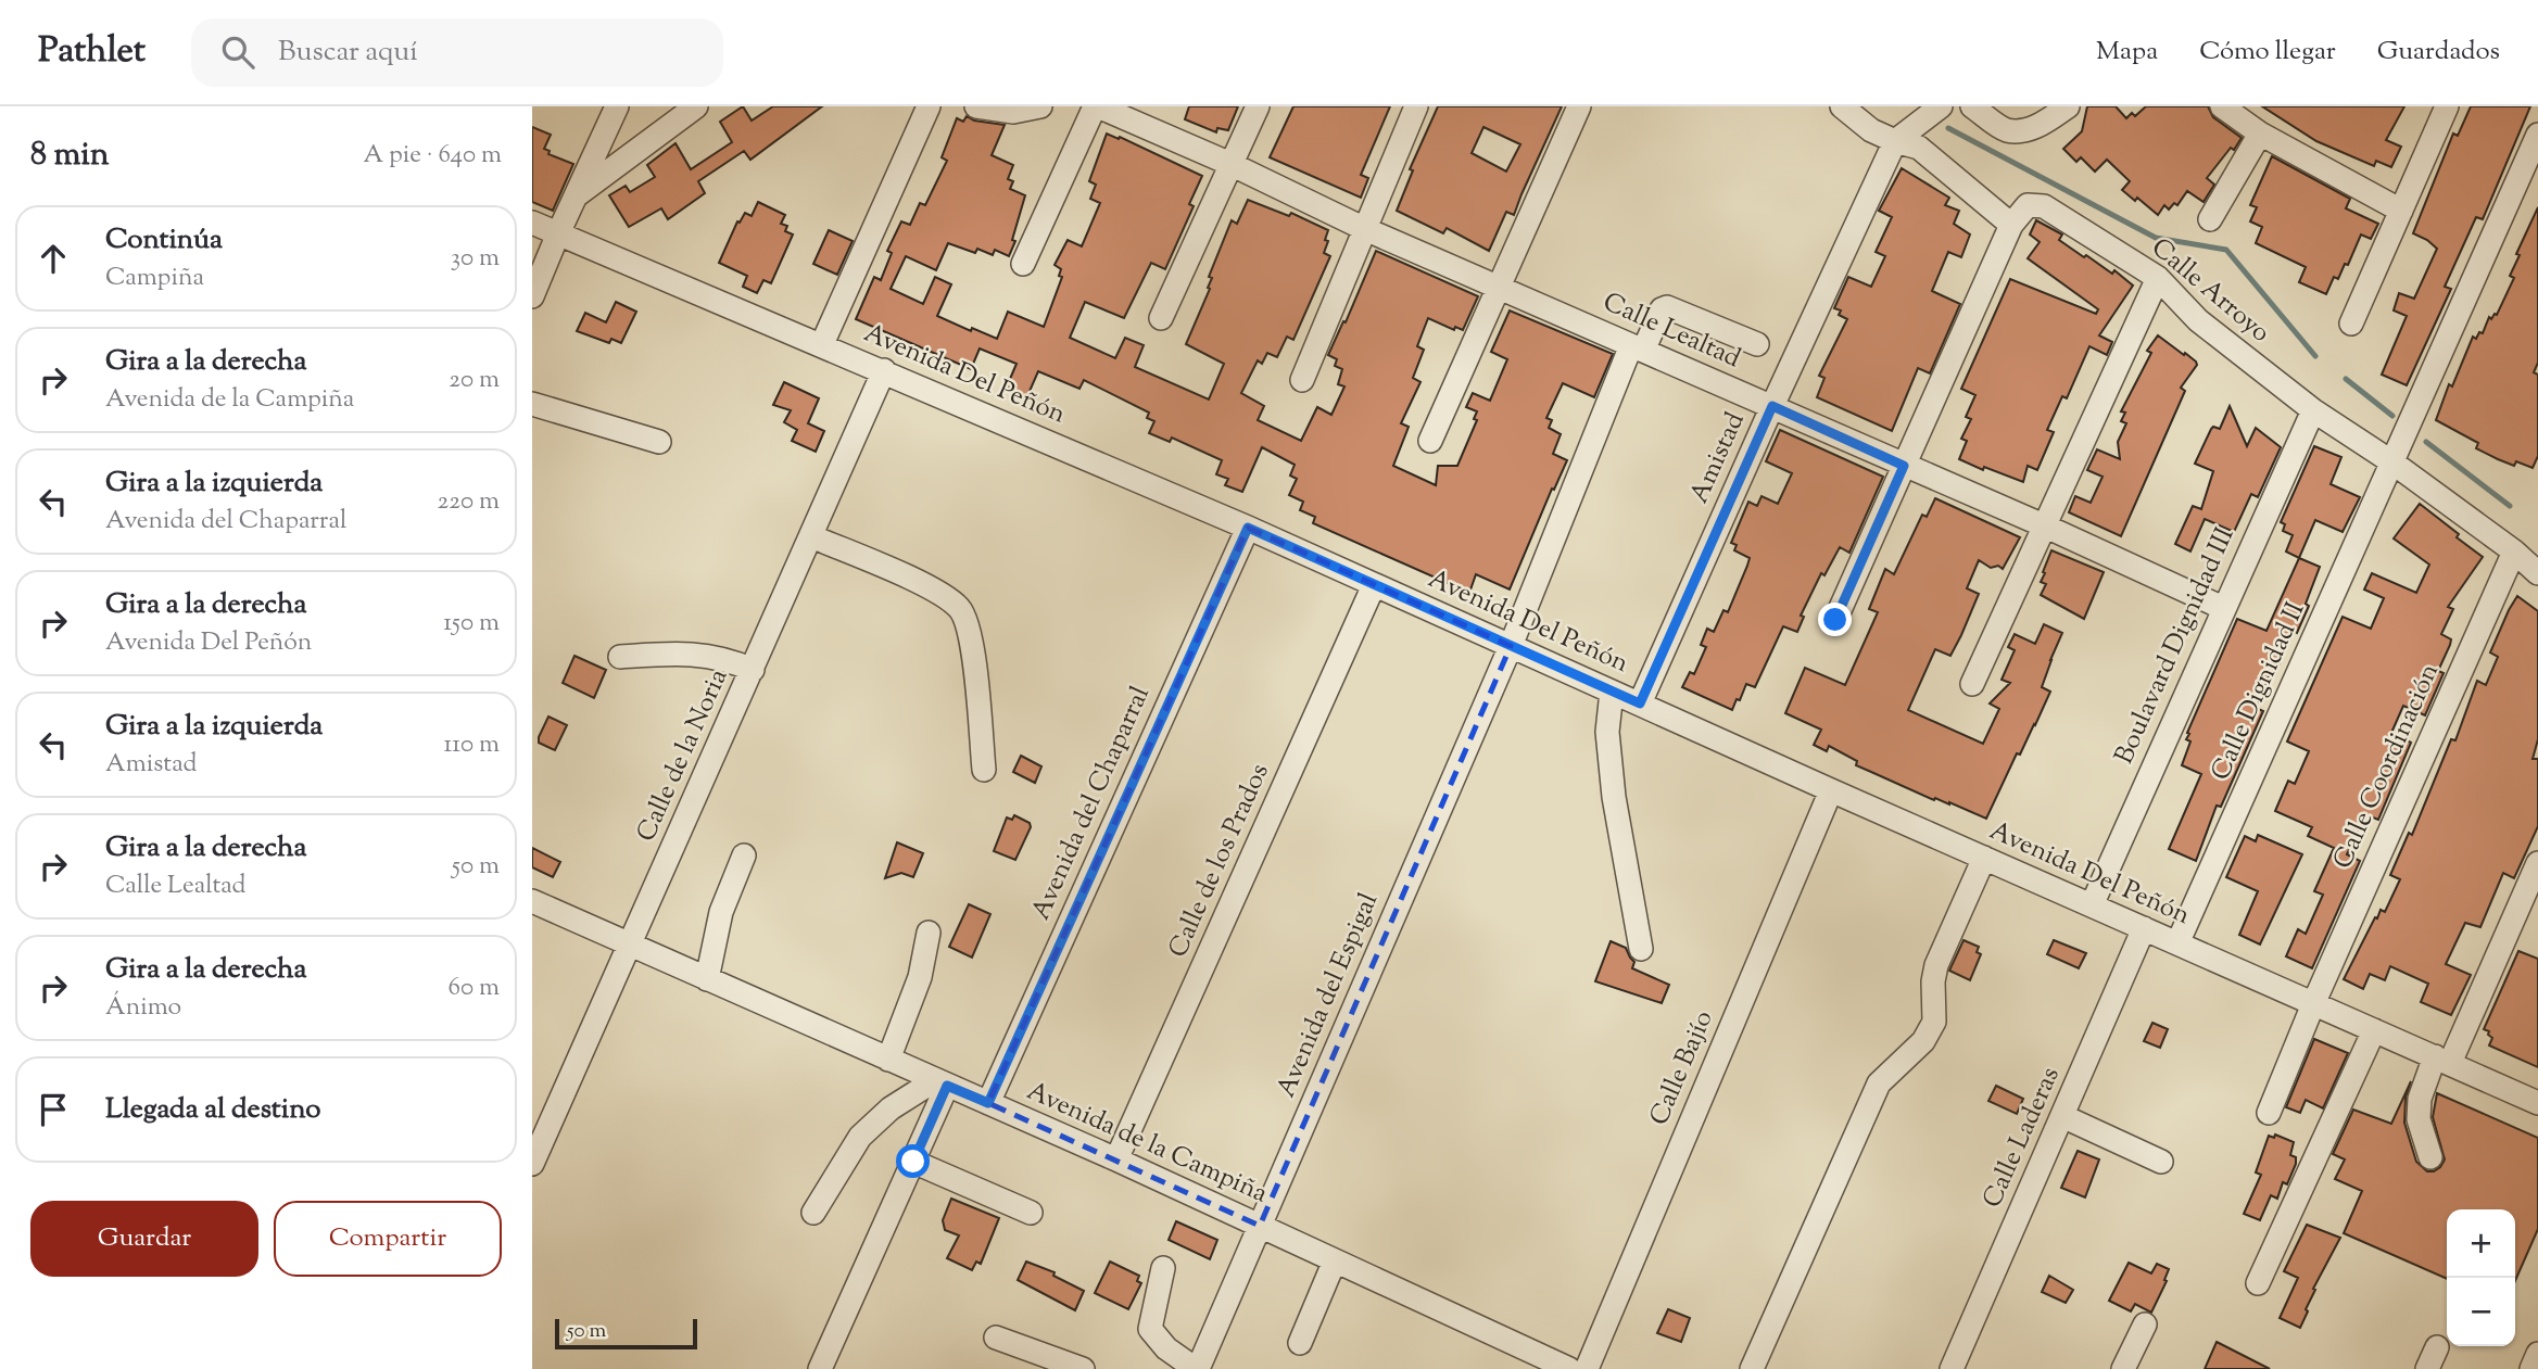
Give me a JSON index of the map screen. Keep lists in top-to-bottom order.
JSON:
{
  "streets": {
    "street": [
      "Calle Arroyo",
      "Calle Lealtad",
      "Avenida Del Peñón",
      "Amistad",
      "Boulavard Dignidad III",
      "Calle Dignidad II",
      "Calle de la Noria",
      "Calle Coordinación",
      "Avenida del Chaparral",
      "Calle de los Prados",
      "Avenida del Espigal",
      "Calle Bajío",
      "Calle Laderas",
      "Avenida de la Campiña"
    ]
  },
  "crossings": [
    ["Calle Arroyo", "Boulavard Dignidad III"],
    ["Calle Arroyo", "Calle Dignidad II"],
    ["Calle Arroyo", "Calle Coordinación"],
    ["Calle Lealtad", "Amistad"],
    ["Calle Lealtad", "Boulavard Dignidad III"],
    ["Calle Lealtad", "Avenida del Espigal"],
    ["Avenida Del Peñón", "Amistad"],
    ["Avenida Del Peñón", "Boulavard Dignidad III"],
    ["Avenida Del Peñón", "Calle Dignidad II"],
    ["Avenida Del Peñón", "Calle de la Noria"],
    ["Avenida Del Peñón", "Calle Coordinación"],
    ["Avenida Del Peñón", "Avenida del Chaparral"],
    ["Avenida Del Peñón", "Calle de los Prados"],
    ["Avenida Del Peñón", "Avenida del Espigal"],
    ["Avenida Del Peñón", "Calle Bajío"],
    ["Avenida Del Peñón", "Calle Laderas"],
    ["Calle de la Noria", "Avenida de la Campiña"],
    ["Avenida del Chaparral", "Avenida de la Campiña"],
    ["Calle de los Prados", "Avenida de la Campiña"],
    ["Avenida del Espigal", "Avenida de la Campiña"]
  ],
  "scale_bar": "50 m",
  "page": {
    "header": "Pathlet",
    "search": "Buscar aquí",
    "nav": ["Mapa", "Cómo llegar", "Guardados"],
    "heading": ["8 min", "A pie · 640 m"],
    "list": [
      ["Continúa", "Campiña", "30 m"],
      ["Gira a la derecha", "Avenida de la Campiña", "20 m"],
      ["Gira a la izquierda", "Avenida del Chaparral", "220 m"],
      ["Gira a la derecha", "Avenida Del Peñón", "150 m"],
      ["Gira a la izquierda", "Amistad", "110 m"],
      ["Gira a la derecha", "Calle Lealtad", "50 m"],
      ["Gira a la derecha", "Ánimo", "60 m"],
      "Llegada al destino"
    ],
    "buttons": ["Guardar", "Compartir"],
    "map_buttons": ["+", "−"],
    "scale": "50 m"
  }
}
